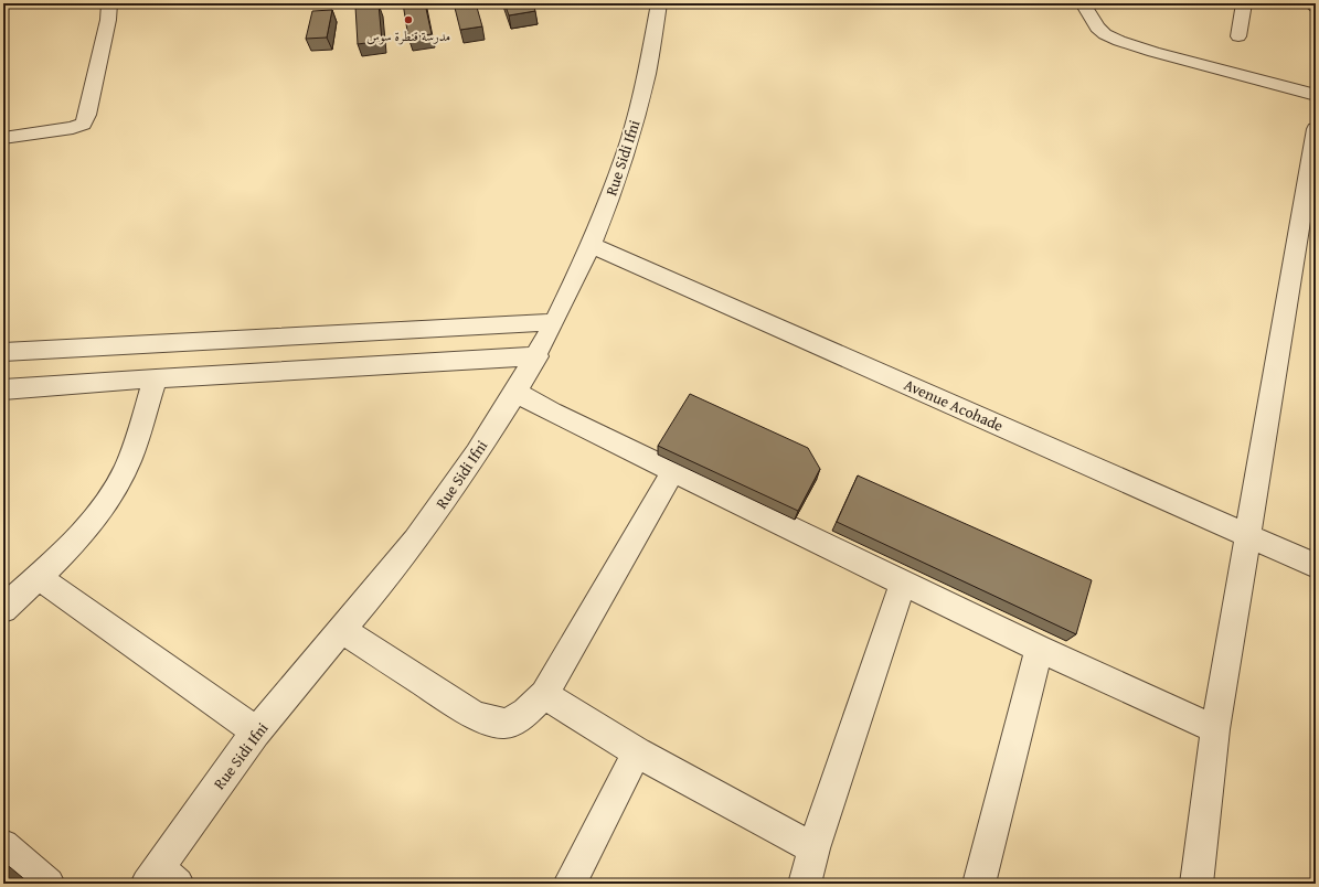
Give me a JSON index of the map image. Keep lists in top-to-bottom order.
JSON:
{
  "streets": {
    "street": ["Rue Sidi Ifni", "Avenue Acohade"]
  },
  "crossings": [
    ["Rue Sidi Ifni", "Avenue Acohade"]
  ],
  "places": ["مدرسة قنطرة سوس"]
}
